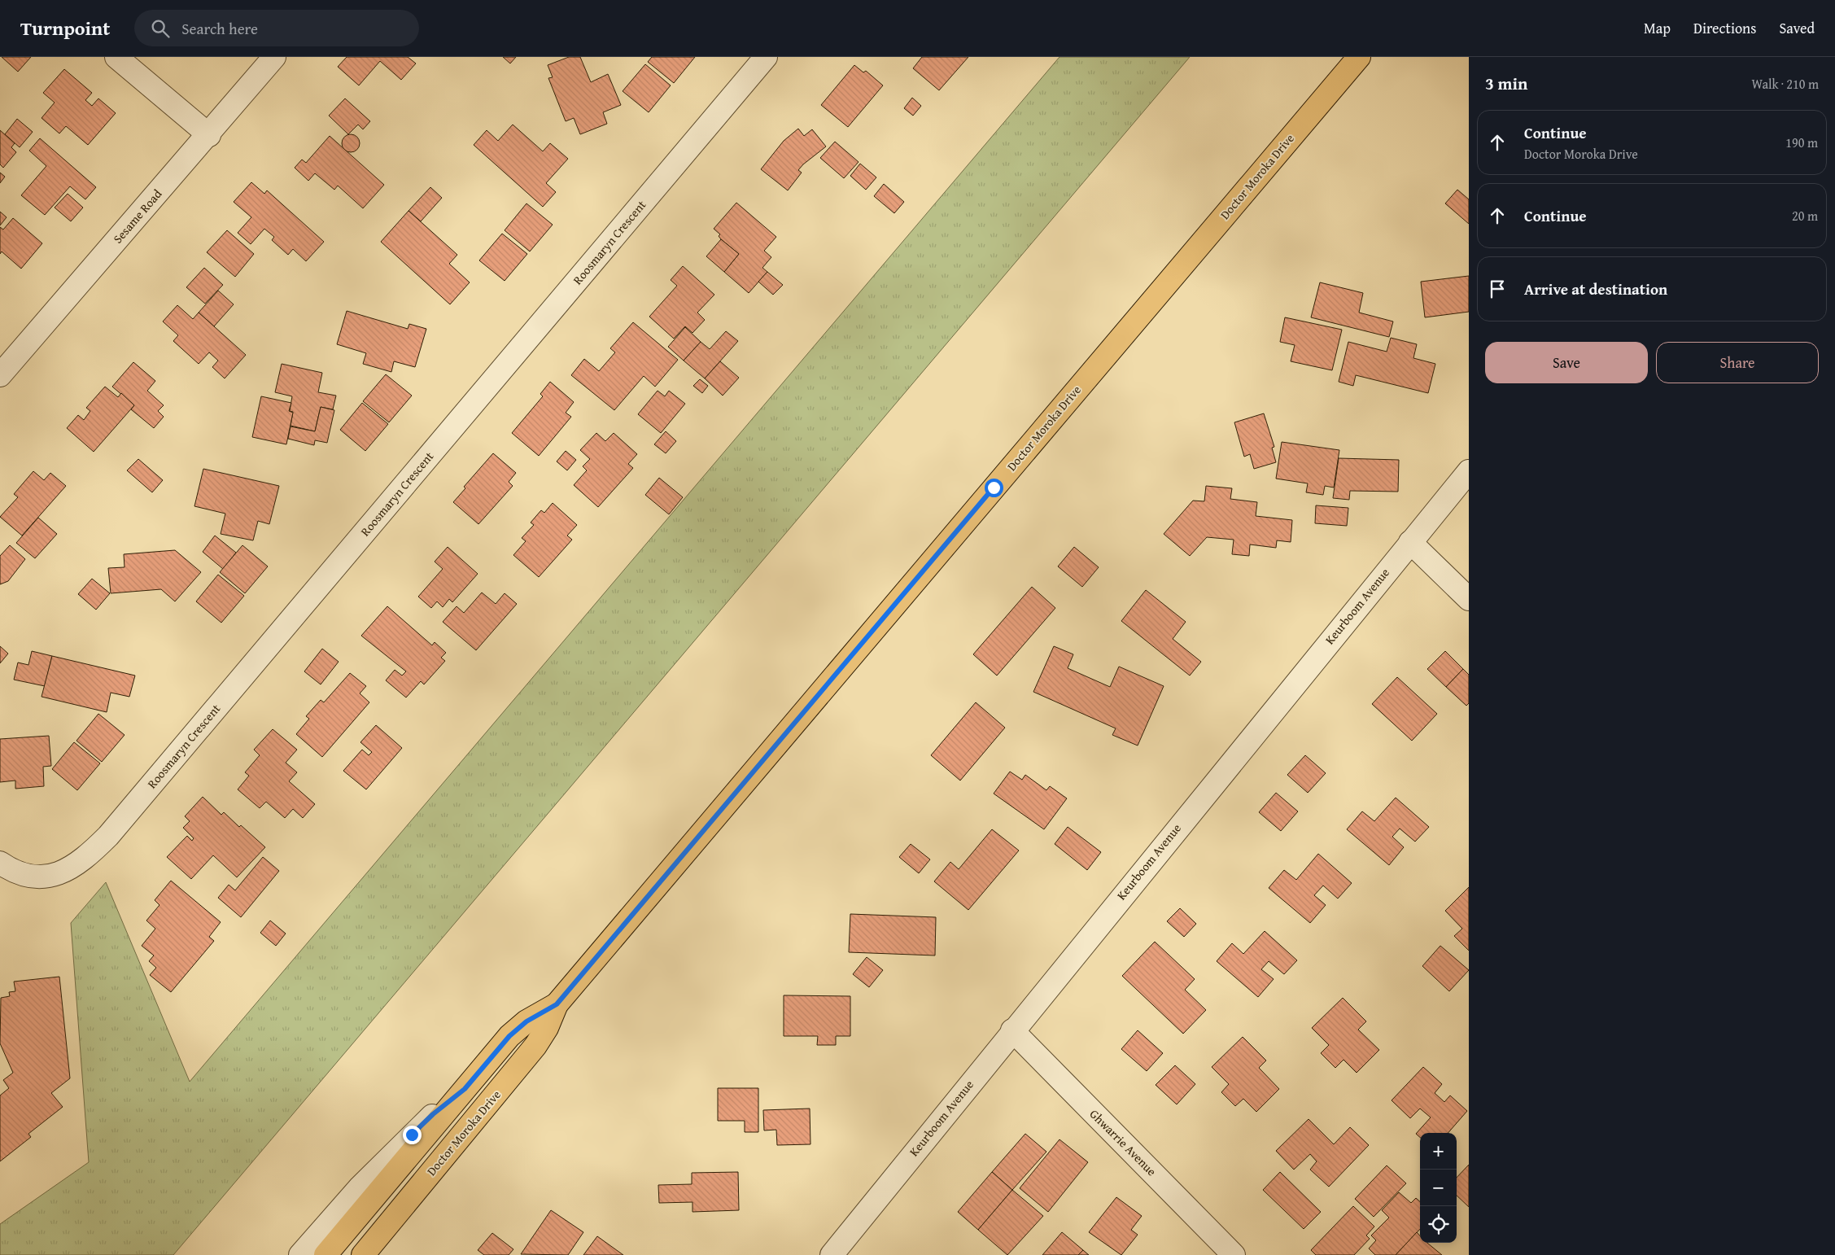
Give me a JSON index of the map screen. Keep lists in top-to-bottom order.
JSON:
{
  "streets": {
    "main road": ["Doctor Moroka Drive"],
    "street": [
      "Sesame Road",
      "Roosmaryn Crescent",
      "Keurboom Avenue",
      "Ghwarrie Avenue"
    ]
  },
  "crossings": [
    ["Keurboom Avenue", "Ghwarrie Avenue"]
  ],
  "page": {
    "header": "Turnpoint",
    "search": "Search here",
    "nav": ["Map", "Directions", "Saved"],
    "heading": ["3 min", "Walk · 210 m"],
    "list": [
      ["Continue", "Doctor Moroka Drive", "190 m"],
      ["Continue", "20 m"],
      "Arrive at destination"
    ],
    "buttons": ["Save", "Share"],
    "map_buttons": ["+", "−"]
  }
}
